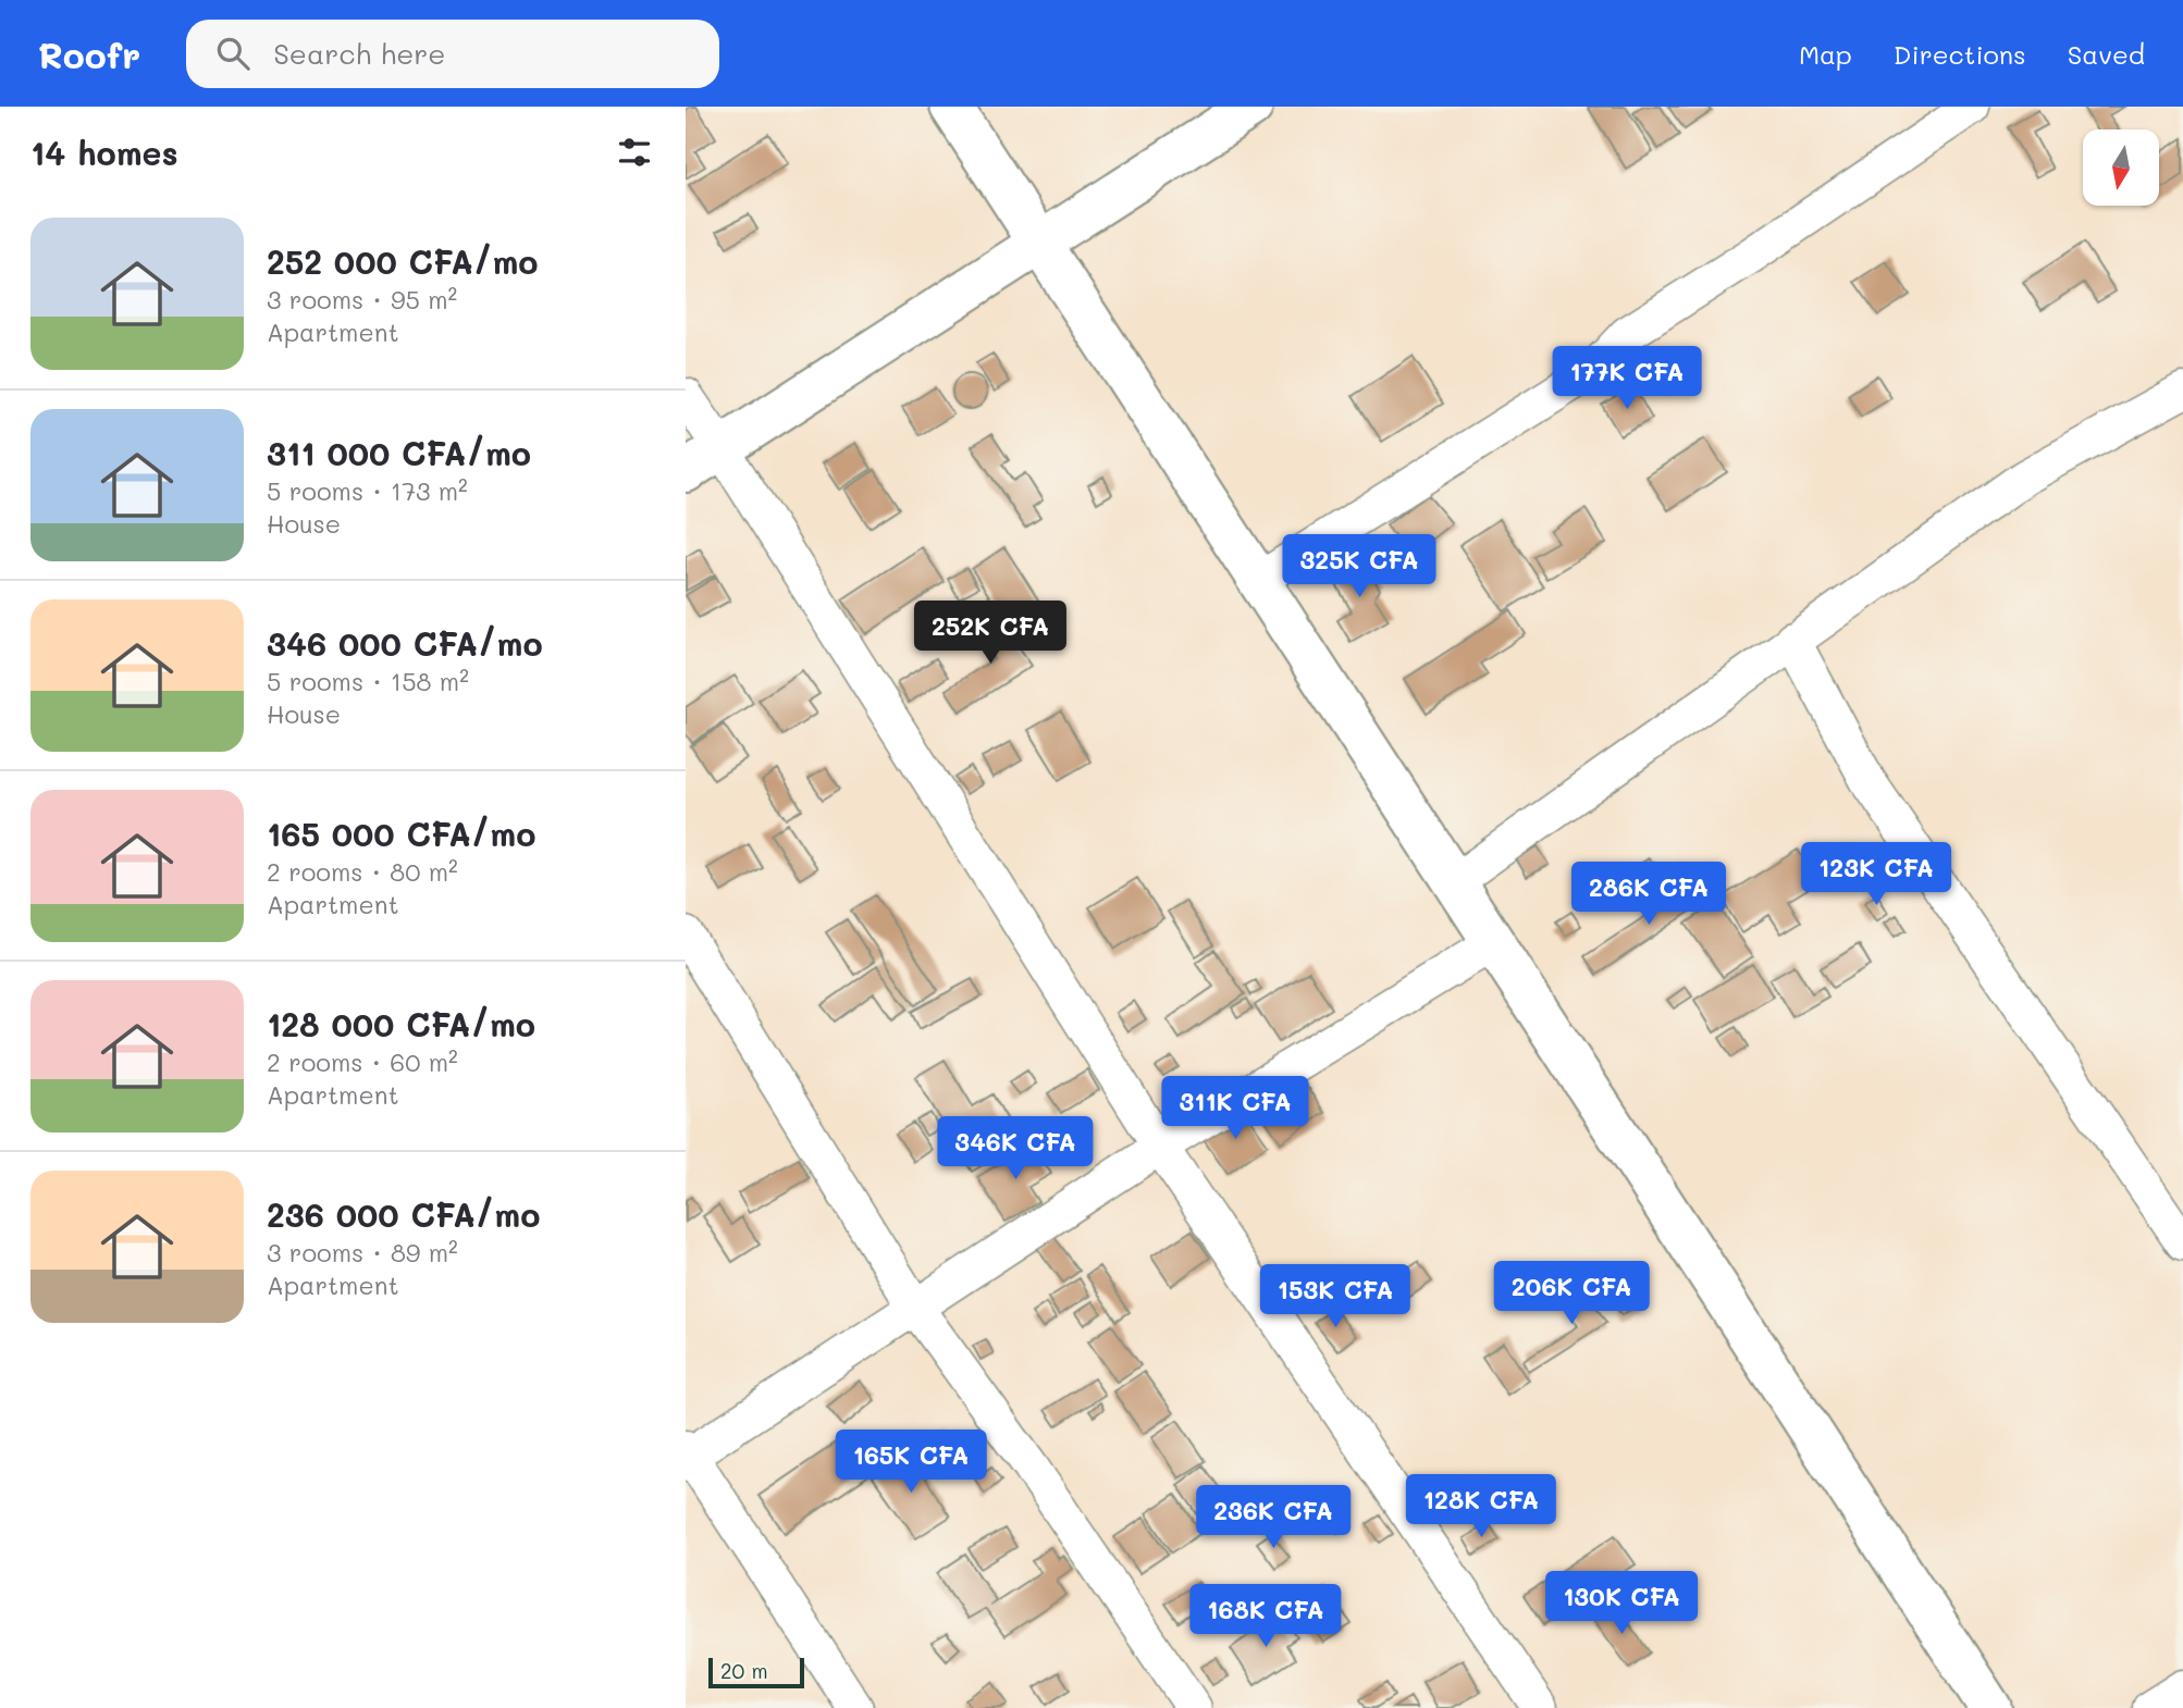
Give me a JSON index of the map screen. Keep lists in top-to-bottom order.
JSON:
{
  "scale_bar": "20 m",
  "north": "bottom",
  "page": {
    "header": "Roofr",
    "search": "Search here",
    "nav": ["Map", "Directions", "Saved"],
    "heading": "14 homes",
    "list": [
      {
        "name": "252 000 CFA/mo",
        "note": "3 rooms · 95 m² · Apartment"
      },
      {
        "name": "311 000 CFA/mo",
        "note": "5 rooms · 173 m² · House"
      },
      {
        "name": "346 000 CFA/mo",
        "note": "5 rooms · 158 m² · House"
      },
      {
        "name": "165 000 CFA/mo",
        "note": "2 rooms · 80 m² · Apartment"
      },
      {
        "name": "128 000 CFA/mo",
        "note": "2 rooms · 60 m² · Apartment"
      },
      {
        "name": "236 000 CFA/mo",
        "note": "3 rooms · 89 m² · Apartment"
      }
    ],
    "price": [
      "177K CFA",
      "325K CFA",
      "252K CFA",
      "123K CFA",
      "286K CFA",
      "311K CFA",
      "346K CFA",
      "206K CFA",
      "153K CFA",
      "165K CFA",
      "128K CFA",
      "236K CFA",
      "130K CFA",
      "168K CFA"
    ],
    "scale": "20 m"
  }
}
